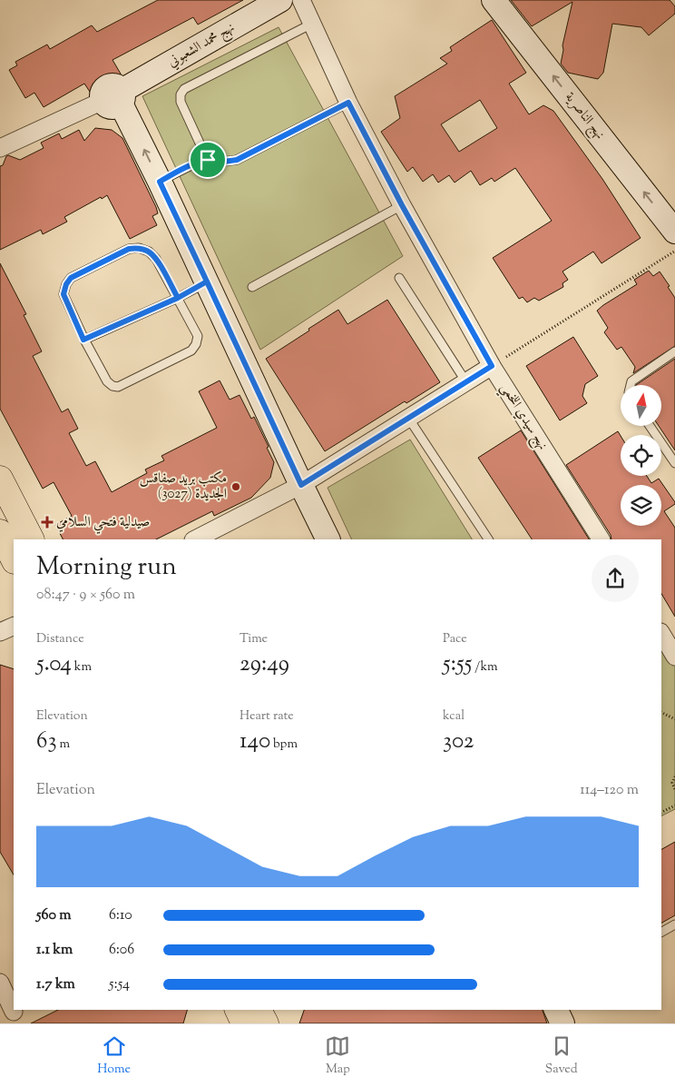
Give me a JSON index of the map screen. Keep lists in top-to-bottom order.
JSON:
{
  "streets": {
    "street": ["نهج محمد الشعبوني", "نهج الناصرية", "نهج سيدي اللخمي"]
  },
  "one_way": ["نهج الناصرية"],
  "places": {
    "other": ["مكتب بريد صفاقس الجديدة (3027)"],
    "health": ["صيدلية فتحي السلامي"]
  },
  "north": "top",
  "page": {
    "heading": ["Morning run", "08:47 · 9 × 560 m"],
    "stats": [
      ["Distance", "5.04 km"],
      ["Time", "29:49"],
      ["Pace", "5:55 /km"],
      ["Elevation", "63 m"],
      ["Heart rate", "140 bpm"],
      ["kcal", "302"]
    ],
    "chart": ["Elevation", "114–120 m"],
    "list": [
      {
        "name": "560 m",
        "note": "6:10"
      },
      {
        "name": "1.1 km",
        "note": "6:06"
      },
      {
        "name": "1.7 km",
        "note": "5:54"
      }
    ],
    "tabs": ["Home", "Map", "Saved"]
  }
}
